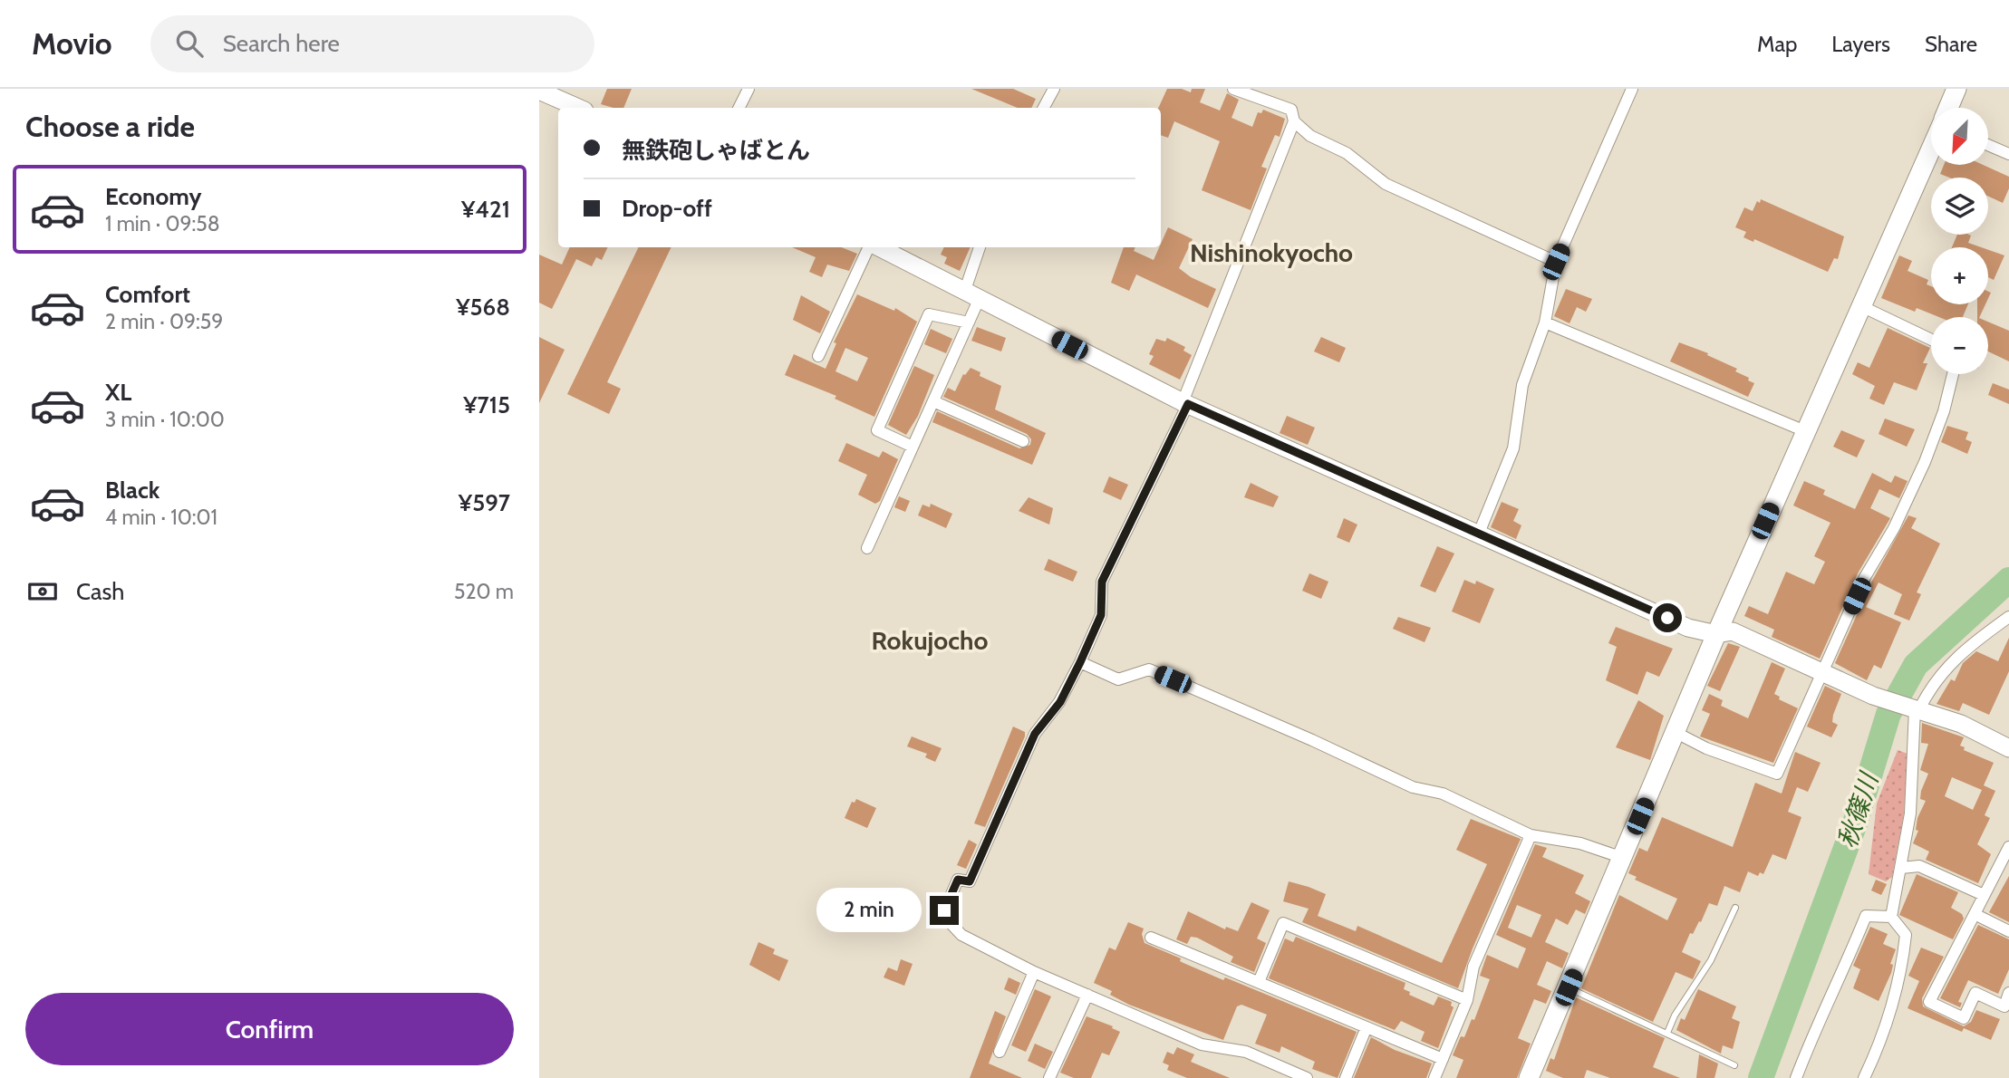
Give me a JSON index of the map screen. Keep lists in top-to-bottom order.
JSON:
{
  "districts": ["Nishinokyocho", "Rokujocho"],
  "water": ["秋篠川"],
  "north": "bottom left",
  "page": {
    "header": "Movio",
    "search": "Search here",
    "nav": ["Map", "Layers", "Share"],
    "heading": "Choose a ride",
    "map_buttons": ["+", "−"],
    "banner": ["無鉄砲しゃばとん", "Drop-off"],
    "list": [
      {
        "name": "Economy",
        "note": "1 min · 09:58",
        "value": "¥421"
      },
      {
        "name": "Comfort",
        "note": "2 min · 09:59",
        "value": "¥568"
      },
      {
        "name": "XL",
        "note": "3 min · 10:00",
        "value": "¥715"
      },
      {
        "name": "Black",
        "note": "4 min · 10:01",
        "value": "¥597"
      }
    ],
    "pay": ["Cash", "520 m"],
    "bubble": "2 min",
    "buttons": "Confirm"
  }
}
